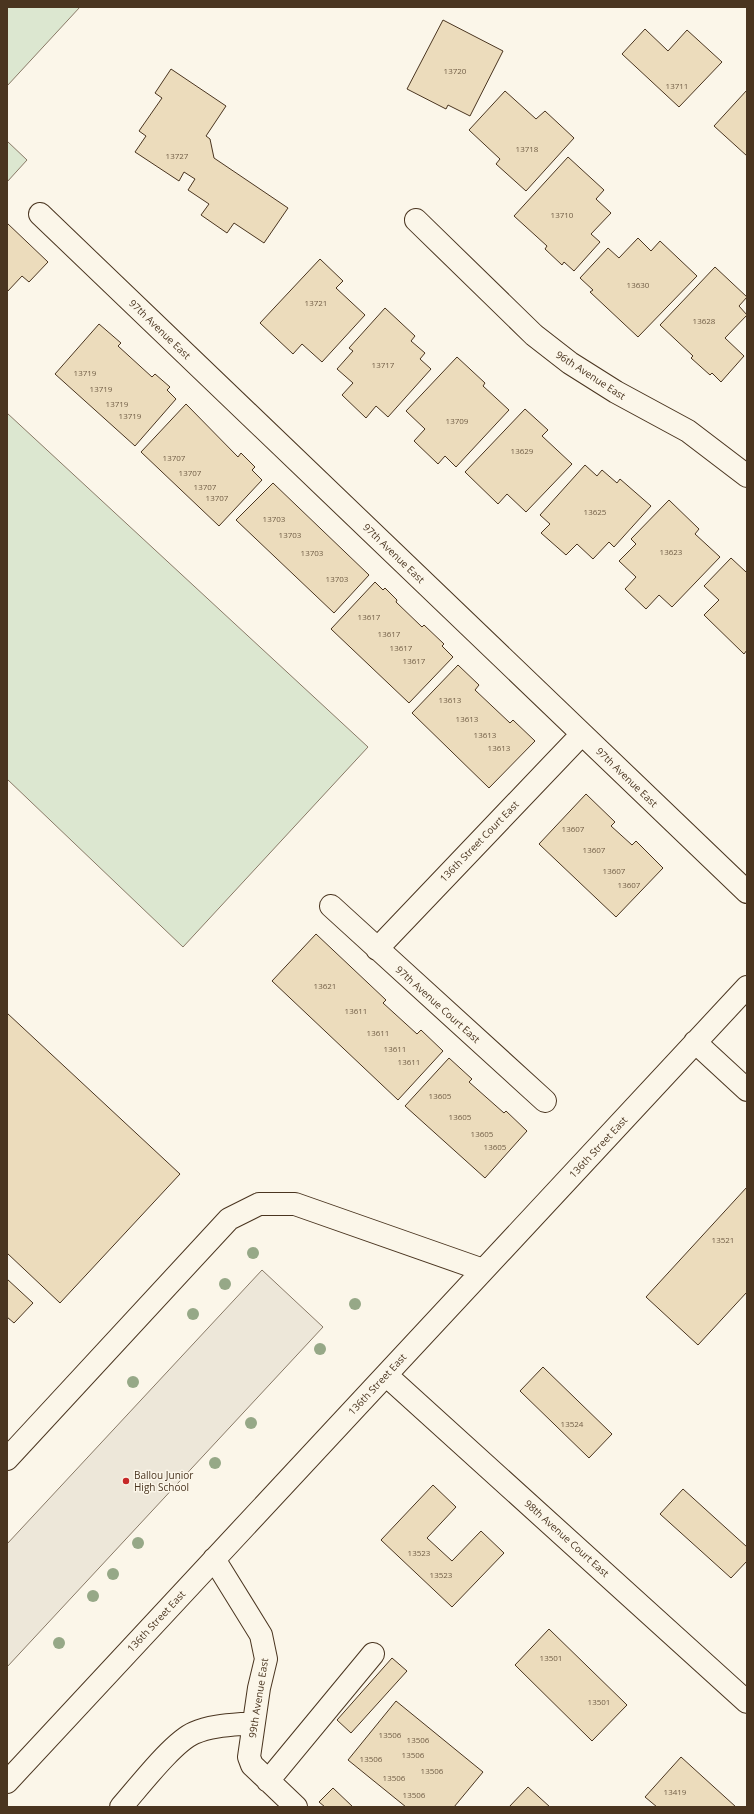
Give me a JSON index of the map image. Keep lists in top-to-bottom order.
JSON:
{
  "streets": {
    "street": [
      "97th Avenue East",
      "96th Avenue East",
      "136th Street Court East",
      "97th Avenue Court East",
      "136th Street East",
      "98th Avenue Court East",
      "99th Avenue East"
    ]
  },
  "crossings": [
    ["97th Avenue East", "136th Street Court East"],
    ["136th Street Court East", "97th Avenue Court East"],
    ["136th Street East", "98th Avenue Court East"],
    ["136th Street East", "99th Avenue East"]
  ],
  "places": ["Ballou Junior High School"],
  "house_numbers": [
    "13720",
    "13711",
    "13718",
    "13727",
    "13710",
    "13630",
    "13721",
    "13628",
    "13717",
    "13719",
    "13719",
    "13719",
    "13719",
    "13709",
    "13629",
    "13707",
    "13707",
    "13707",
    "13707",
    "13625",
    "13703",
    "13703",
    "13623",
    "13703",
    "13703",
    "13617",
    "13617",
    "13617",
    "13617",
    "13613",
    "13613",
    "13613",
    "13613",
    "13607",
    "13607",
    "13607",
    "13607",
    "13621",
    "13611",
    "13611",
    "13611",
    "13611",
    "13605",
    "13605",
    "13605",
    "13605",
    "13521",
    "13524",
    "13523",
    "13523",
    "13501",
    "13501",
    "13506",
    "13506",
    "13506",
    "13506",
    "13506",
    "13506",
    "13419",
    "13506"
  ]
}
